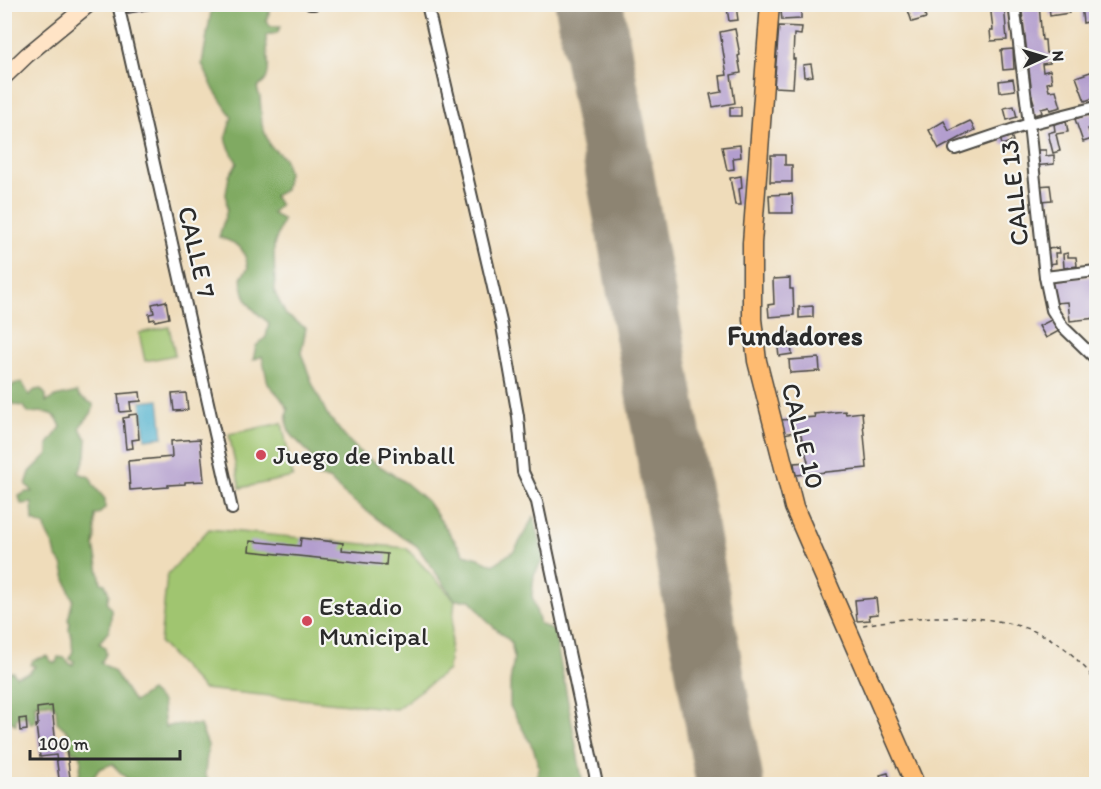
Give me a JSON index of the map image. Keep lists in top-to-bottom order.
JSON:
{
  "streets": {
    "main road": ["CALLE 10"],
    "street": ["CALLE 13", "CALLE 7"]
  },
  "districts": ["Fundadores"],
  "places": ["Juego de Pinball", "Estadio Municipal"],
  "scale_bar": "100 m",
  "north": "right"
}
